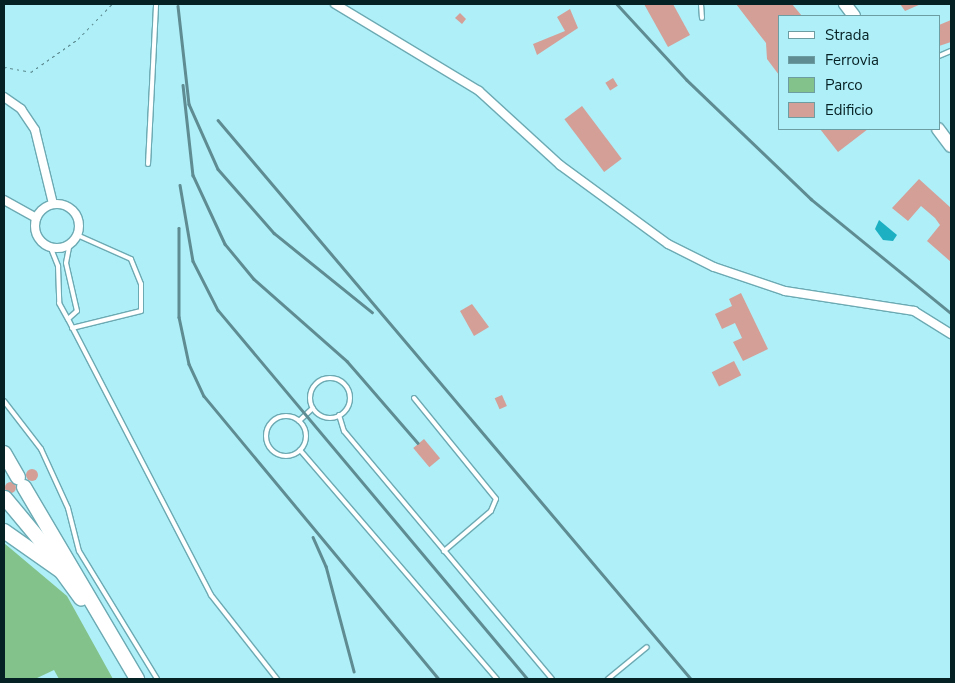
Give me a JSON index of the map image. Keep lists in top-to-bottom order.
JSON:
{
  "legend": [
    "Strada",
    "Ferrovia",
    "Parco",
    "Edificio"
  ]
}
